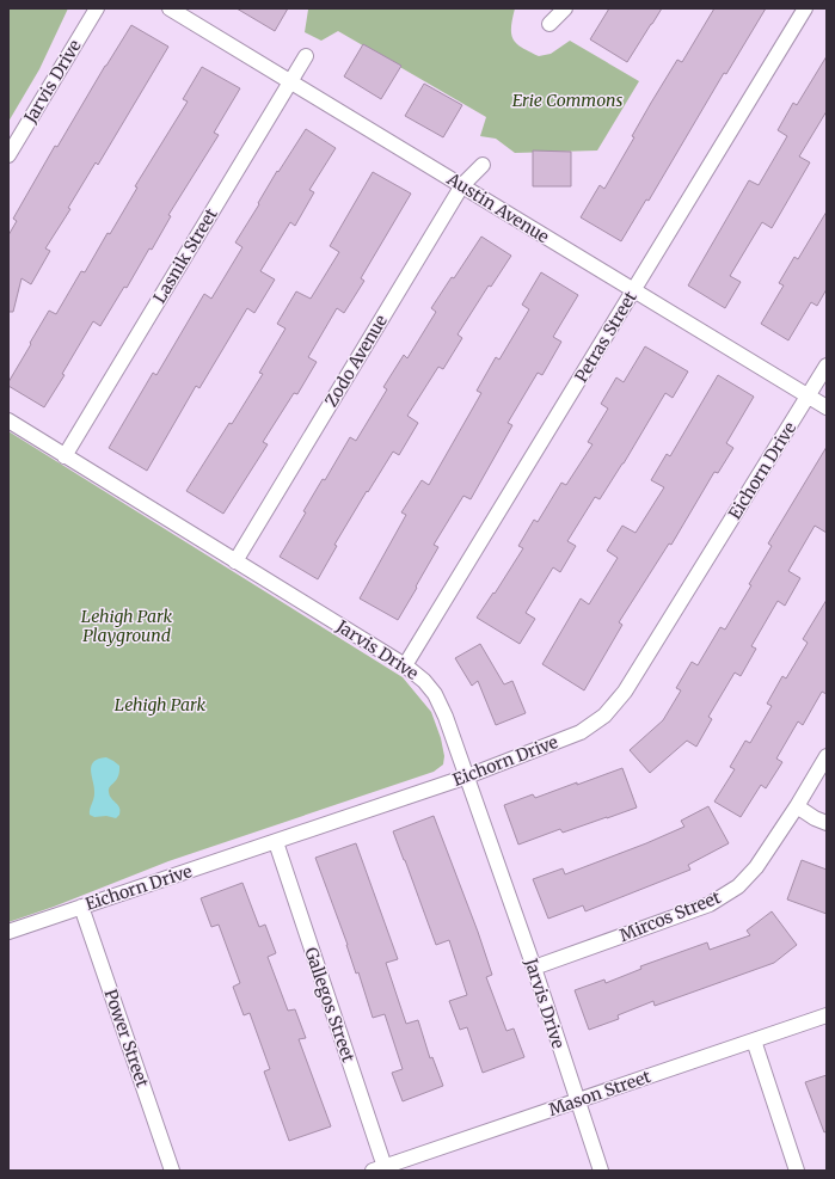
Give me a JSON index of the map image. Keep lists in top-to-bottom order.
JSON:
{
  "streets": {
    "street": [
      "Jarvis Drive",
      "Austin Avenue",
      "Lasnik Street",
      "Petras Street",
      "Zodo Avenue",
      "Eichorn Drive",
      "Mircos Street",
      "Gallegos Street",
      "Power Street",
      "Mason Street"
    ]
  },
  "crossings": [
    ["Jarvis Drive", "Lasnik Street"],
    ["Jarvis Drive", "Petras Street"],
    ["Jarvis Drive", "Zodo Avenue"],
    ["Jarvis Drive", "Eichorn Drive"],
    ["Jarvis Drive", "Mircos Street"],
    ["Jarvis Drive", "Mason Street"],
    ["Austin Avenue", "Lasnik Street"],
    ["Austin Avenue", "Petras Street"],
    ["Austin Avenue", "Zodo Avenue"],
    ["Austin Avenue", "Eichorn Drive"],
    ["Eichorn Drive", "Gallegos Street"],
    ["Eichorn Drive", "Power Street"],
    ["Gallegos Street", "Mason Street"]
  ],
  "parks": ["Erie Commons", "Lehigh Park Playground", "Lehigh Park"]
}
